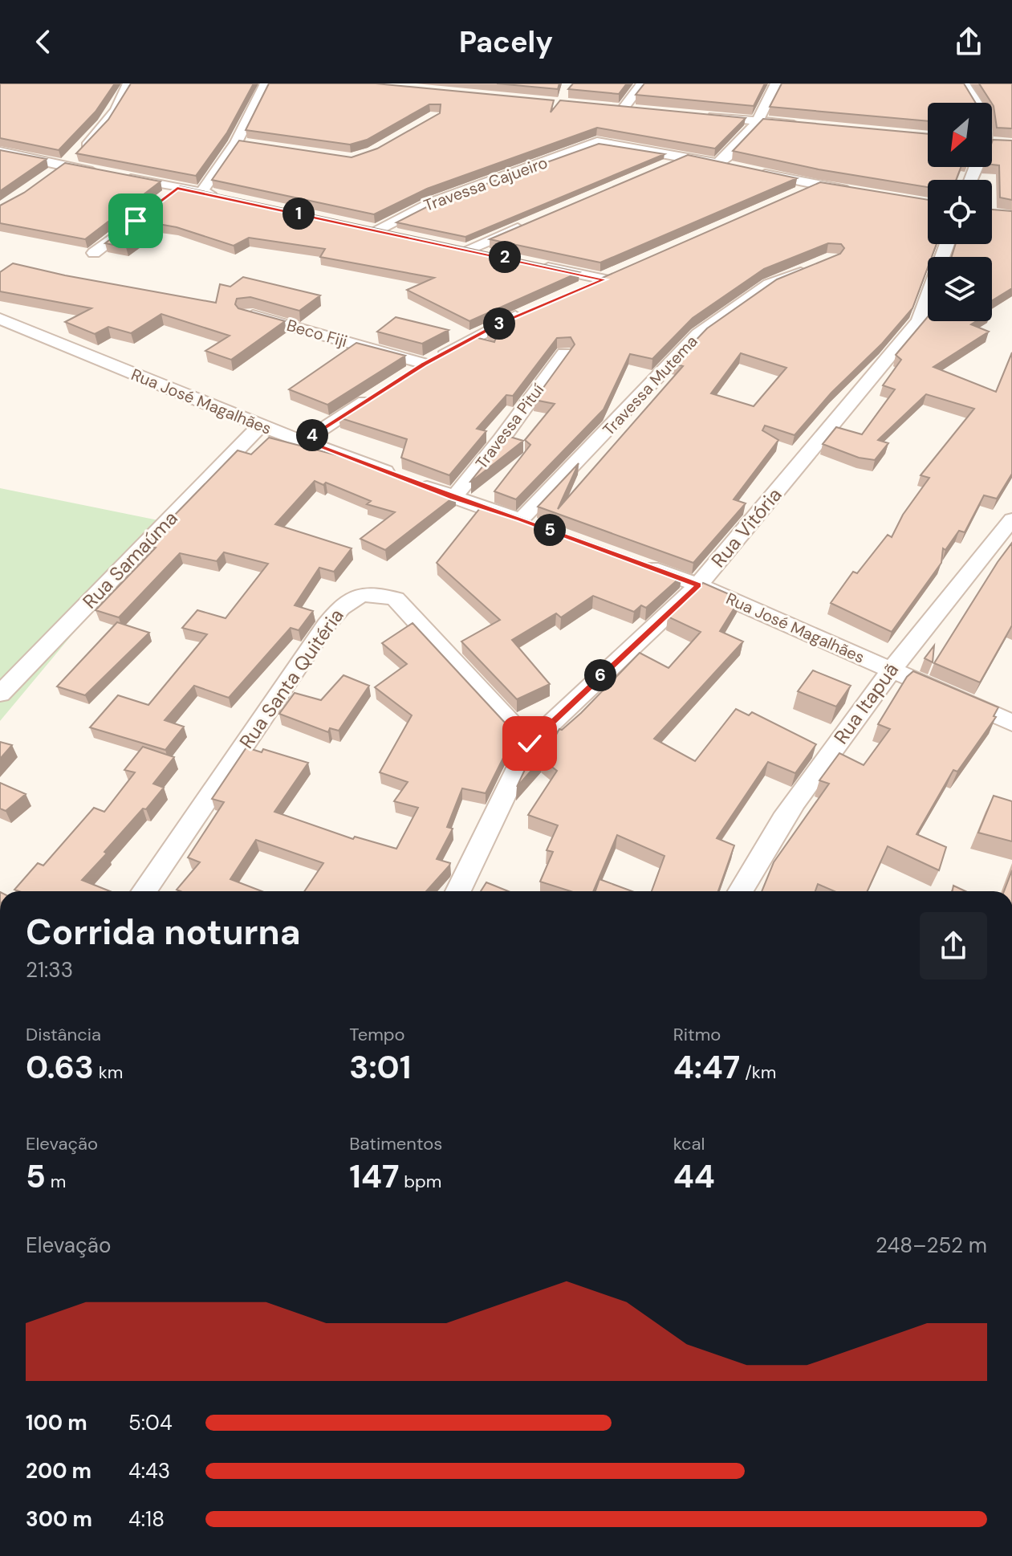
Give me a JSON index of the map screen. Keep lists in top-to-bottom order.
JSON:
{
  "streets": {
    "street": [
      "Travessa Cajueiro",
      "Beco Fiji",
      "Travessa Mutema",
      "Rua José Magalhães",
      "Travessa Pituí",
      "Rua Vitória",
      "Rua Samaúma",
      "Rua Santa Quitéria",
      "Rua Itapuã"
    ]
  },
  "crossings": [
    ["Travessa Mutema", "Rua José Magalhães"],
    ["Rua José Magalhães", "Travessa Pituí"],
    ["Rua José Magalhães", "Rua Vitória"],
    ["Rua José Magalhães", "Rua Samaúma"],
    ["Rua José Magalhães", "Rua Itapuã"],
    ["Rua Vitória", "Rua Santa Quitéria"]
  ],
  "north": "bottom left",
  "page": {
    "header": "Pacely",
    "pins": [
      "1",
      "2",
      "3",
      "4",
      "5",
      "6"
    ],
    "heading": ["Corrida noturna", "21:33"],
    "stats": [
      ["Distância", "0.63 km"],
      ["Tempo", "3:01"],
      ["Ritmo", "4:47 /km"],
      ["Elevação", "5 m"],
      ["Batimentos", "147 bpm"],
      ["kcal", "44"]
    ],
    "chart": ["Elevação", "248–252 m"],
    "list": [
      {
        "name": "100 m",
        "note": "5:04"
      },
      {
        "name": "200 m",
        "note": "4:43"
      },
      {
        "name": "300 m",
        "note": "4:18"
      }
    ]
  }
}
